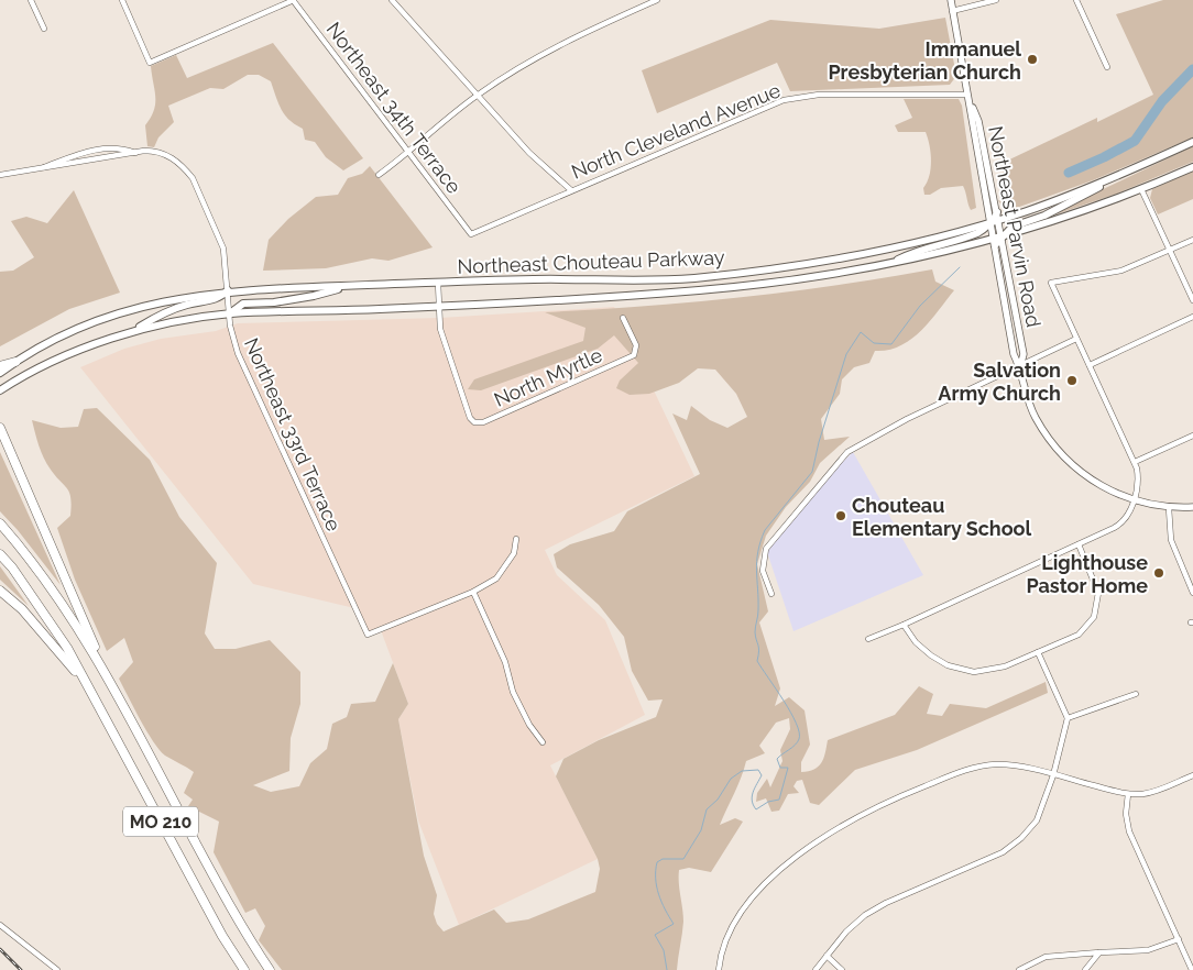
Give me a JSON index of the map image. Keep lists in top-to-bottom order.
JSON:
{
  "streets": {
    "highway": ["MO 210"],
    "main road": ["Northeast Parvin Road", "Northeast Chouteau Parkway"],
    "street": [
      "Northeast 34th Terrace",
      "North Cleveland Avenue",
      "North Myrtle",
      "Northeast 33rd Terrace"
    ]
  },
  "crossings": [
    ["Northeast 34th Terrace", "North Cleveland Avenue"],
    ["North Cleveland Avenue", "Northeast Parvin Road"],
    ["Northeast Parvin Road", "Northeast Chouteau Parkway"],
    ["Northeast Chouteau Parkway", "North Myrtle"],
    ["Northeast Chouteau Parkway", "Northeast 33rd Terrace"]
  ],
  "places": [
    "Immanuel Presbyterian Church",
    "Salvation Army Church",
    "Chouteau Elementary School",
    "Lighthouse Pastor Home"
  ]
}
